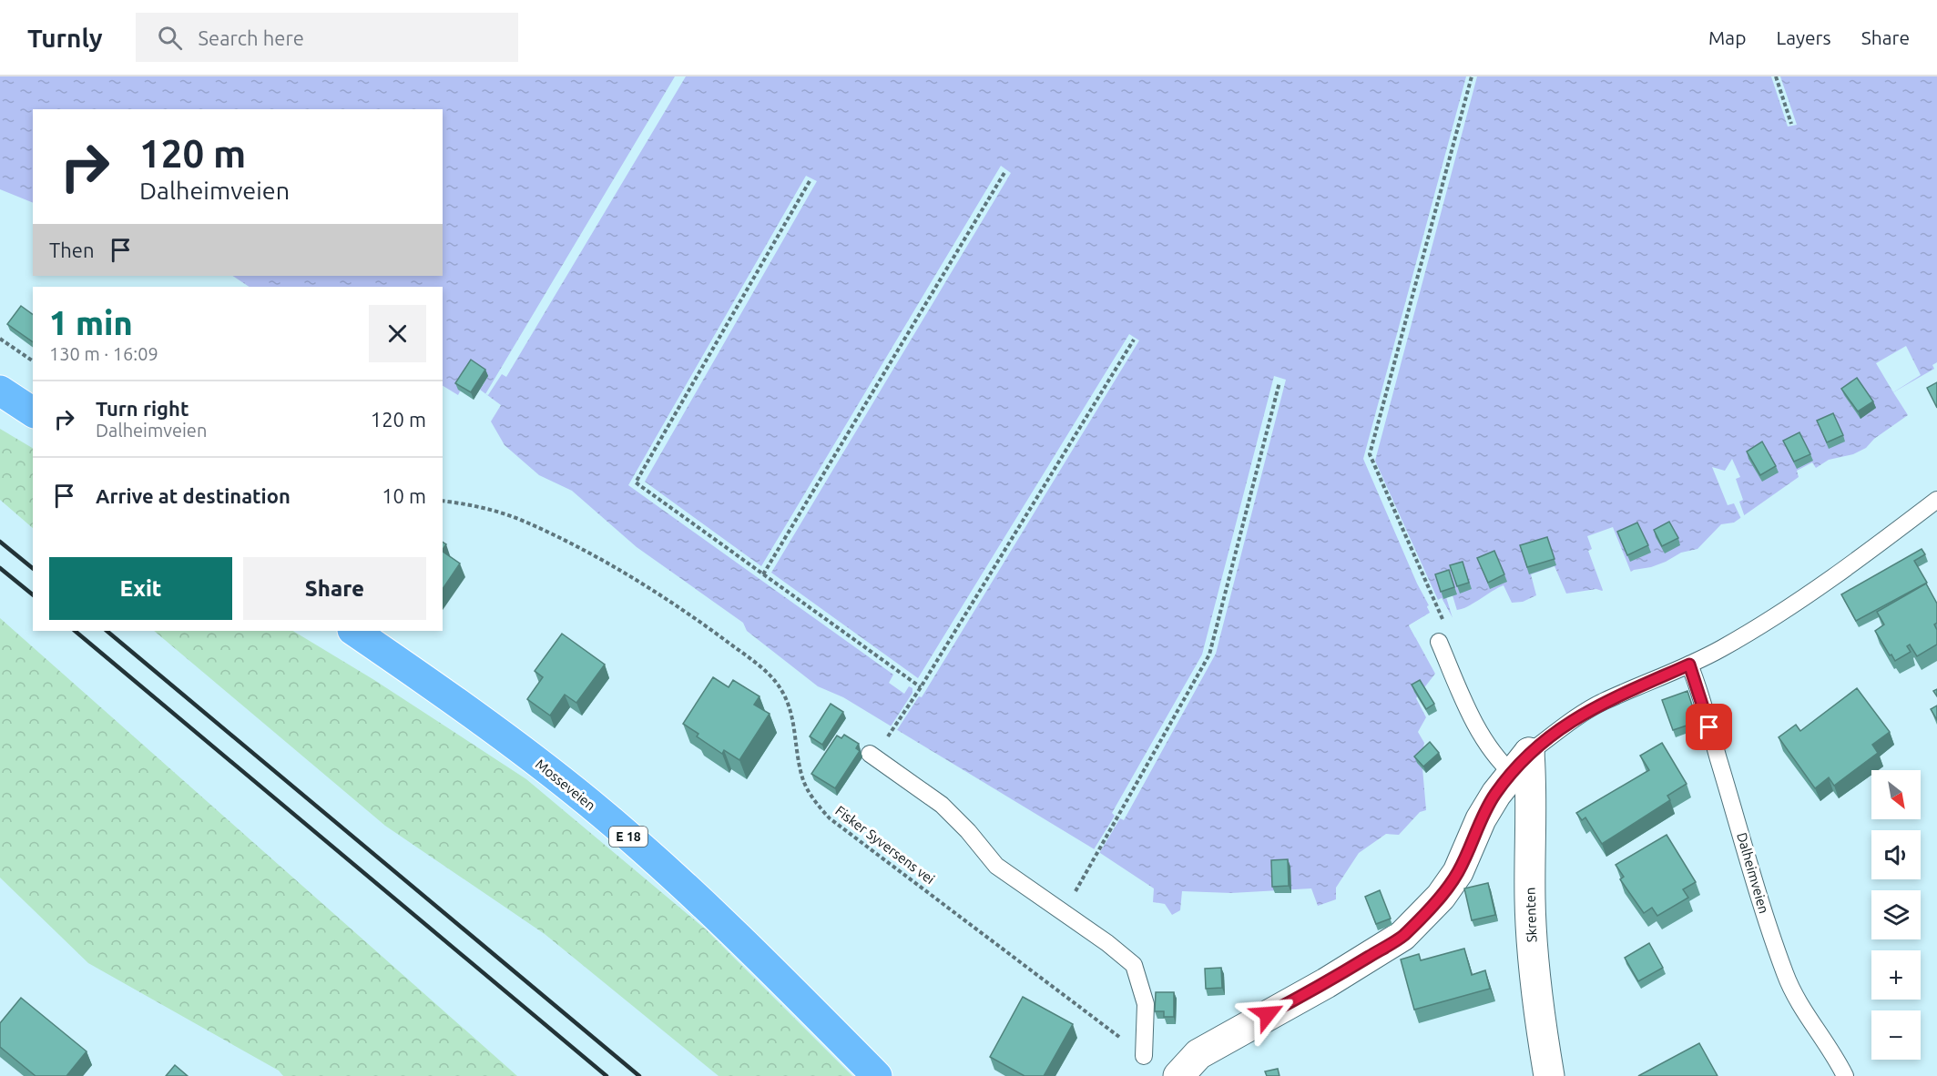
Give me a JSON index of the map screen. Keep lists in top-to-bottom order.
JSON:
{
  "streets": {
    "highway": ["Mosseveien", "E 18"],
    "street": ["Skrenten"],
    "lane": ["Dalheimveien"],
    "path": ["Fisker Syversens vei"]
  },
  "north": "bottom right",
  "page": {
    "header": "Turnly",
    "search": "Search here",
    "nav": ["Map", "Layers", "Share"],
    "turn": ["120 m", "Dalheimveien"],
    "then": "Then",
    "heading": ["1 min", "130 m · 16:09"],
    "list": [
      {
        "name": "Turn right",
        "note": "Dalheimveien",
        "value": "120 m"
      },
      {
        "name": "Arrive at destination",
        "value": "10 m"
      }
    ],
    "buttons": ["Exit", "Share"],
    "map_buttons": ["+", "−"]
  }
}
